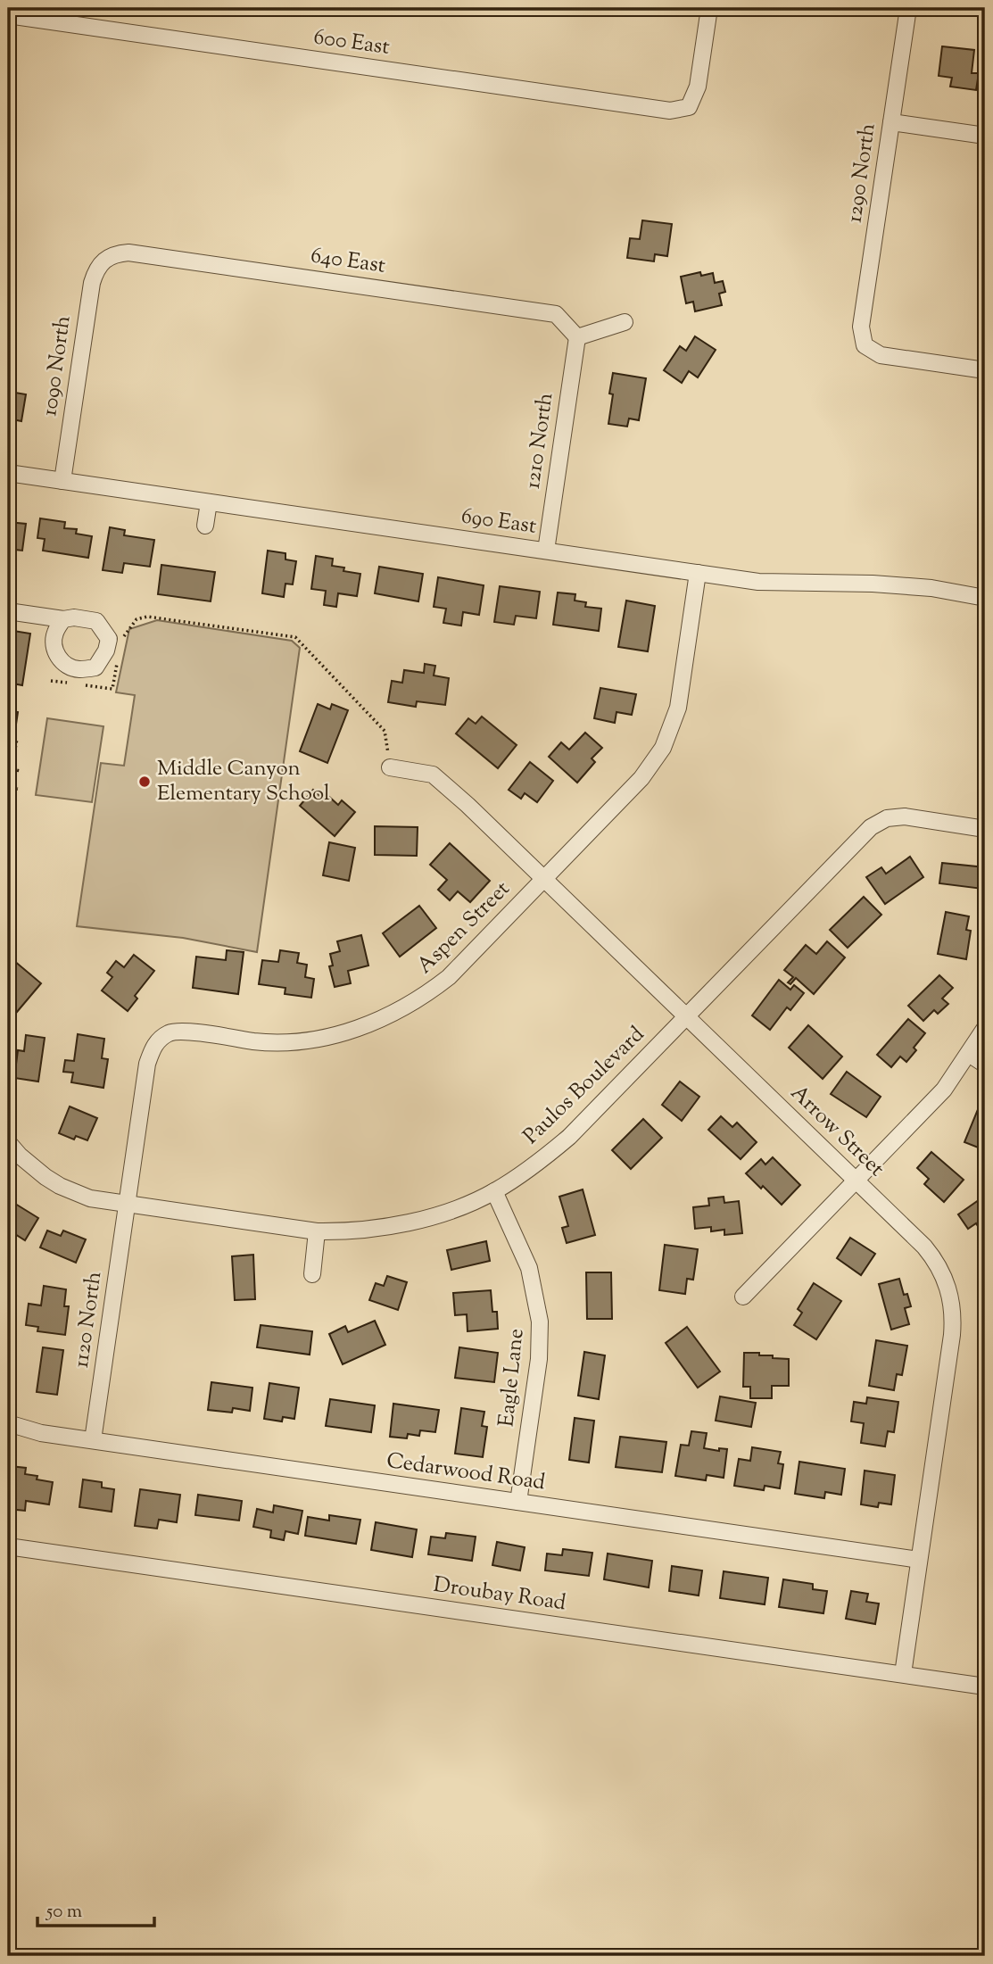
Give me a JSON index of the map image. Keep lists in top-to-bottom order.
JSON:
{
  "streets": {
    "street": [
      "600 East",
      "1290 North",
      "640 East",
      "1090 North",
      "1210 North",
      "690 East",
      "Aspen Street",
      "Paulos Boulevard",
      "Arrow Street",
      "1120 North",
      "Eagle Lane",
      "Cedarwood Road",
      "Droubay Road"
    ]
  },
  "crossings": [
    ["640 East", "1090 North"],
    ["640 East", "1210 North"],
    ["1090 North", "690 East"],
    ["1210 North", "690 East"],
    ["690 East", "Aspen Street"],
    ["Aspen Street", "Paulos Boulevard"],
    ["Aspen Street", "Arrow Street"],
    ["Aspen Street", "1120 North"],
    ["Paulos Boulevard", "Arrow Street"],
    ["Paulos Boulevard", "1120 North"],
    ["Paulos Boulevard", "Eagle Lane"],
    ["Arrow Street", "Cedarwood Road"],
    ["Arrow Street", "Droubay Road"],
    ["1120 North", "Cedarwood Road"],
    ["Eagle Lane", "Cedarwood Road"]
  ],
  "places": ["Middle Canyon Elementary School"],
  "scale_bar": "50 m"
}
